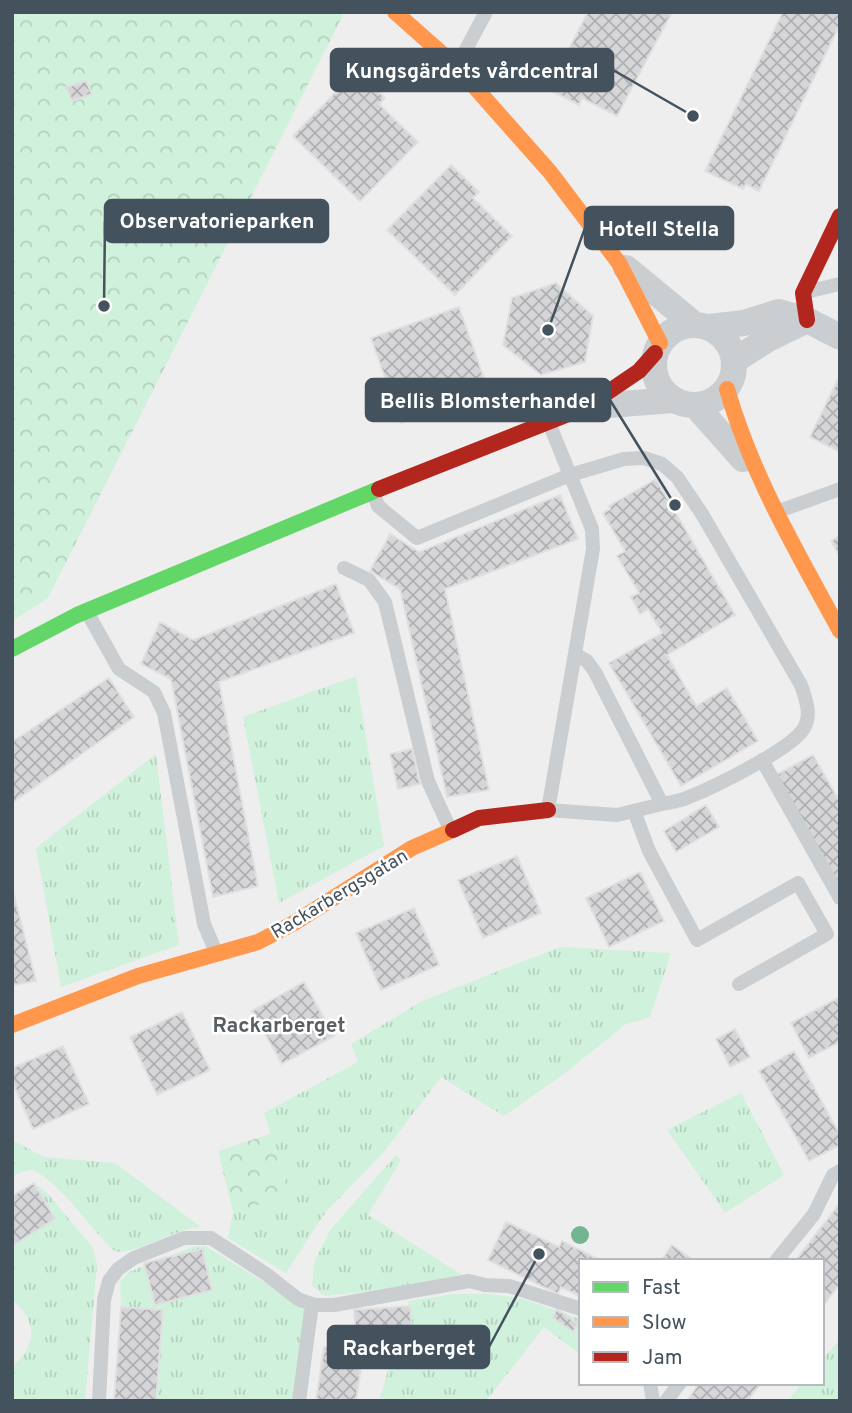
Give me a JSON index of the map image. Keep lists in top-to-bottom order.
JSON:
{
  "streets": {
    "street": ["Rackarbergsgatan"]
  },
  "districts": ["Rackarberget"],
  "places": [
    "Kungsgärdets vårdcentral",
    "Observatorieparken",
    "Hotell Stella",
    "Bellis Blomsterhandel",
    "Rackarberget"
  ],
  "legend": ["Fast", "Slow", "Jam"]
}
